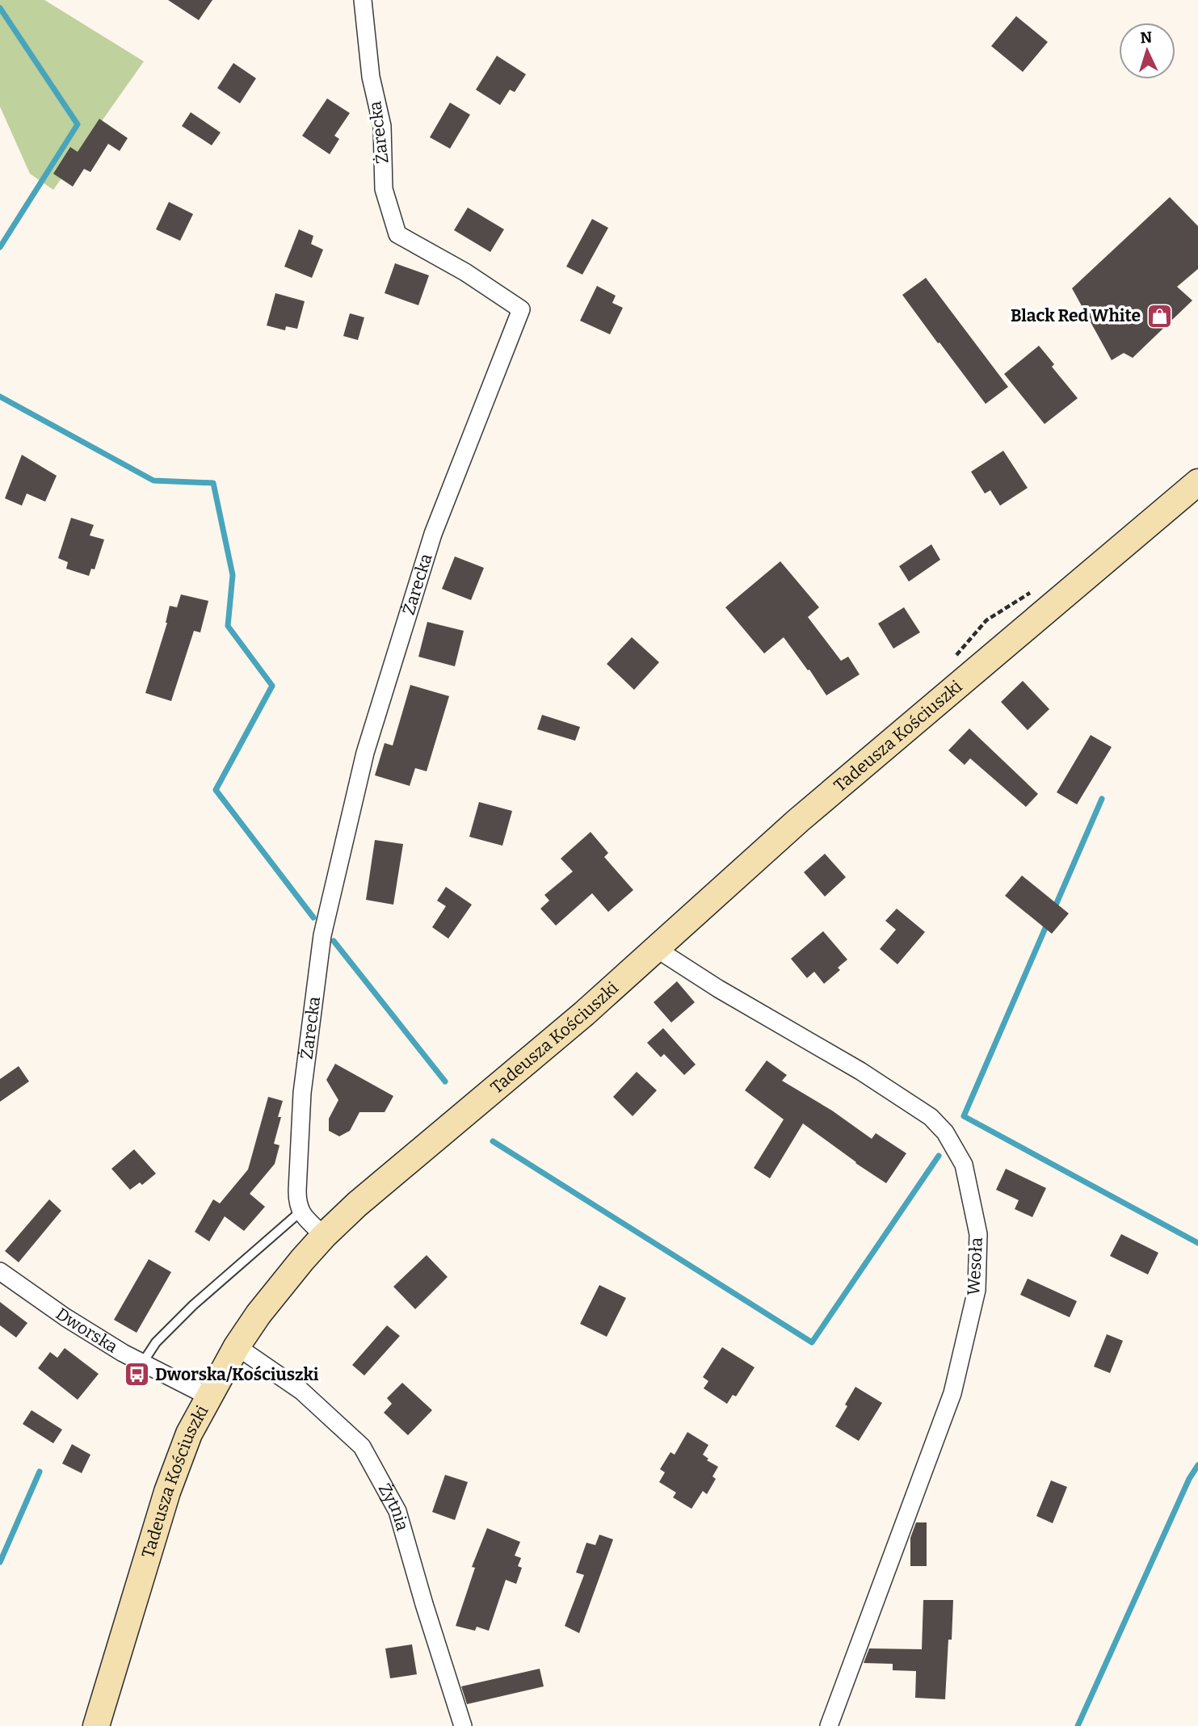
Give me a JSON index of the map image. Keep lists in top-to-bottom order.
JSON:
{
  "streets": {
    "main road": ["Tadeusza Kościuszki"],
    "street": [
      "Żarecka",
      "Wesoła",
      "Dworska",
      "Żytnia"
    ]
  },
  "crossings": [
    ["Tadeusza Kościuszki", "Wesoła"],
    ["Tadeusza Kościuszki", "Dworska"],
    ["Tadeusza Kościuszki", "Żytnia"]
  ],
  "places": {
    "shop": ["Black Red White"],
    "bus stop": ["Dworska/Kościuszki"]
  },
  "north": "top"
}
